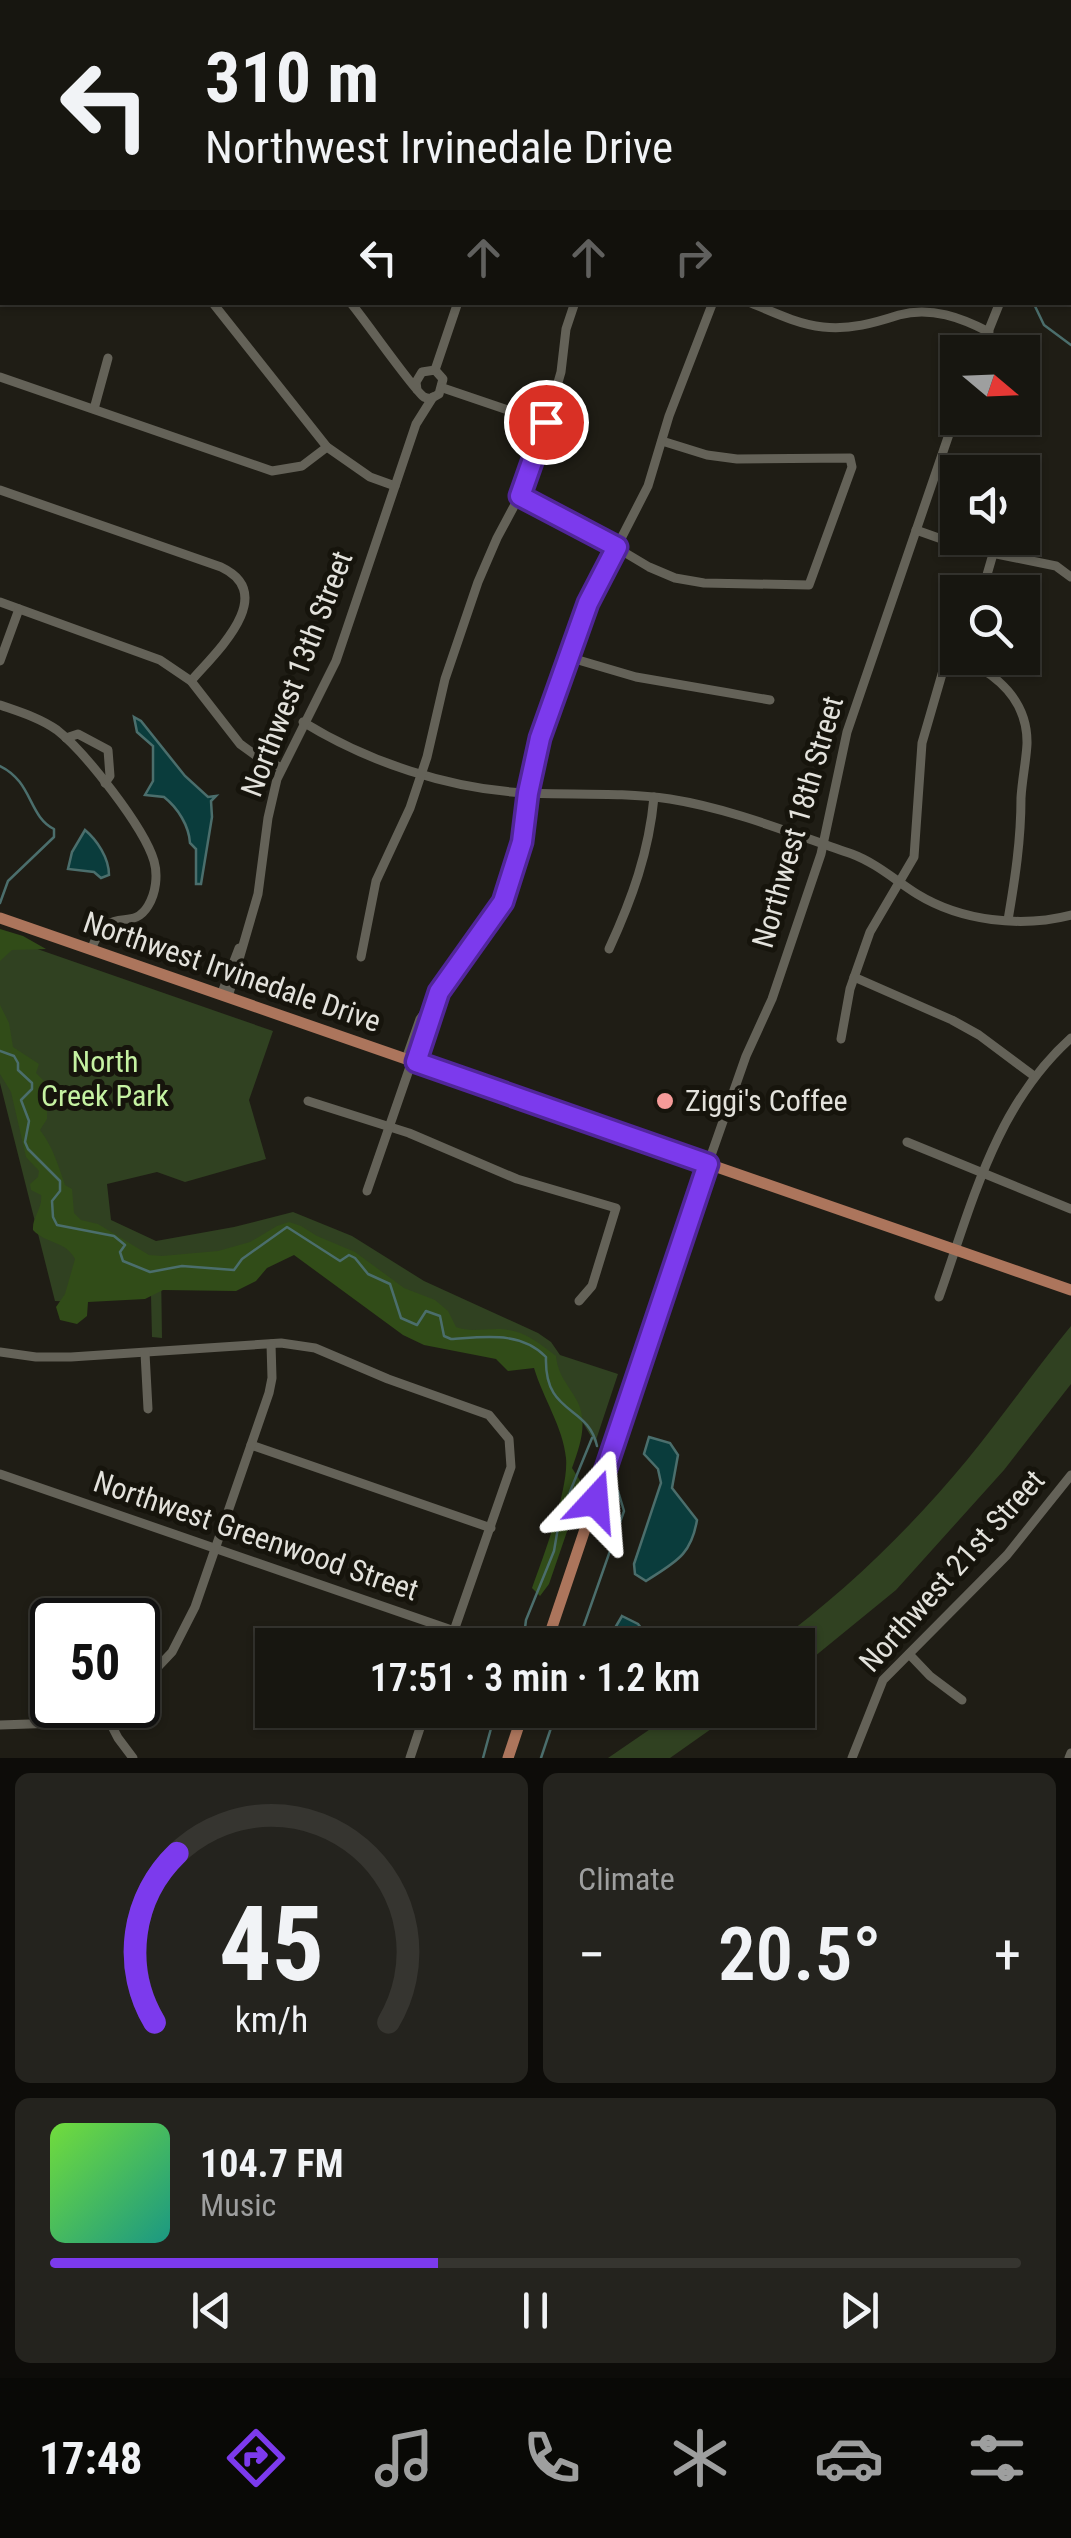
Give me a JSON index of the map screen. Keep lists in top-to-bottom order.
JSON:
{
  "streets": {
    "main road": ["Northwest 18th Street", "Northwest Irvinedale Drive"],
    "street": ["Northwest 13th Street", "Northwest Greenwood Street", "Northwest 21st Street"]
  },
  "crossings": [
    ["Northwest 13th Street", "Northwest Irvinedale Drive"],
    ["Northwest 18th Street", "Northwest Irvinedale Drive"]
  ],
  "parks": ["North Creek Park"],
  "places": ["Ziggi's Coffee"],
  "north": "right",
  "page": {
    "turn": ["310 m", "Northwest Irvinedale Drive"],
    "limit": "50",
    "trip": "17:51 · 3 min · 1.2 km",
    "tile": "Climate",
    "heat": ["−", "20.5°", "+"],
    "song": ["104.7 FM", "Music"],
    "tabs": "17:48",
    "gauge": ["45", "km/h"]
  }
}
